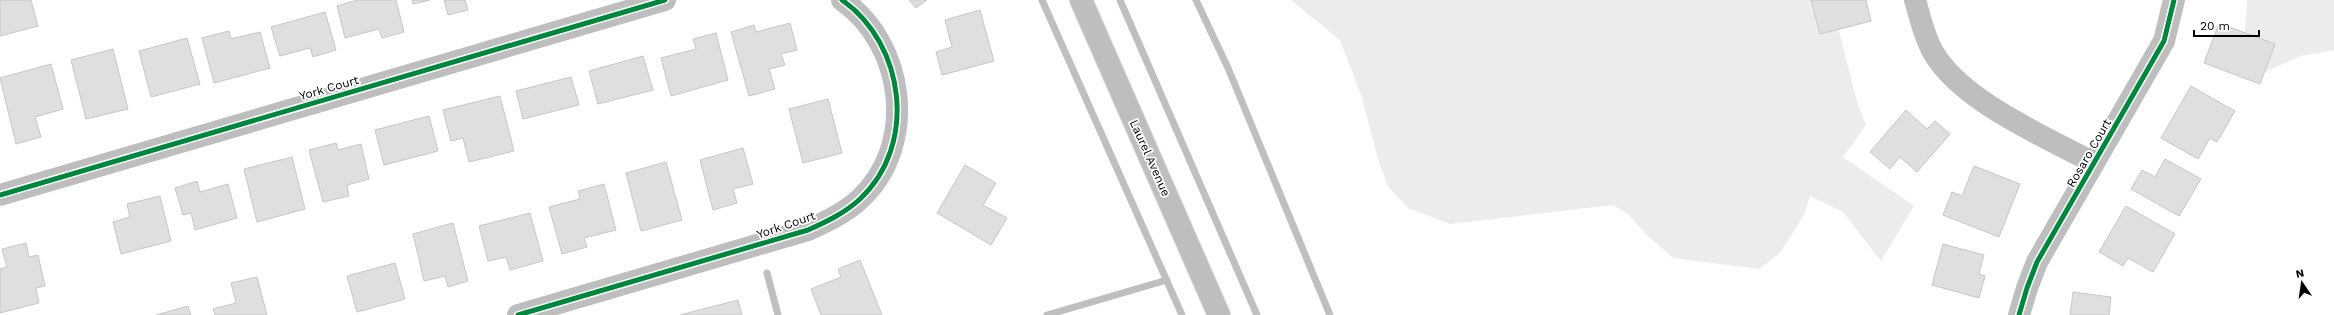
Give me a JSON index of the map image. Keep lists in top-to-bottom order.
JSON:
{
  "streets": {
    "street": ["York Court", "Rosaro Court", "Laurel Avenue"]
  },
  "scale_bar": "20 m",
  "north": "top"
}
